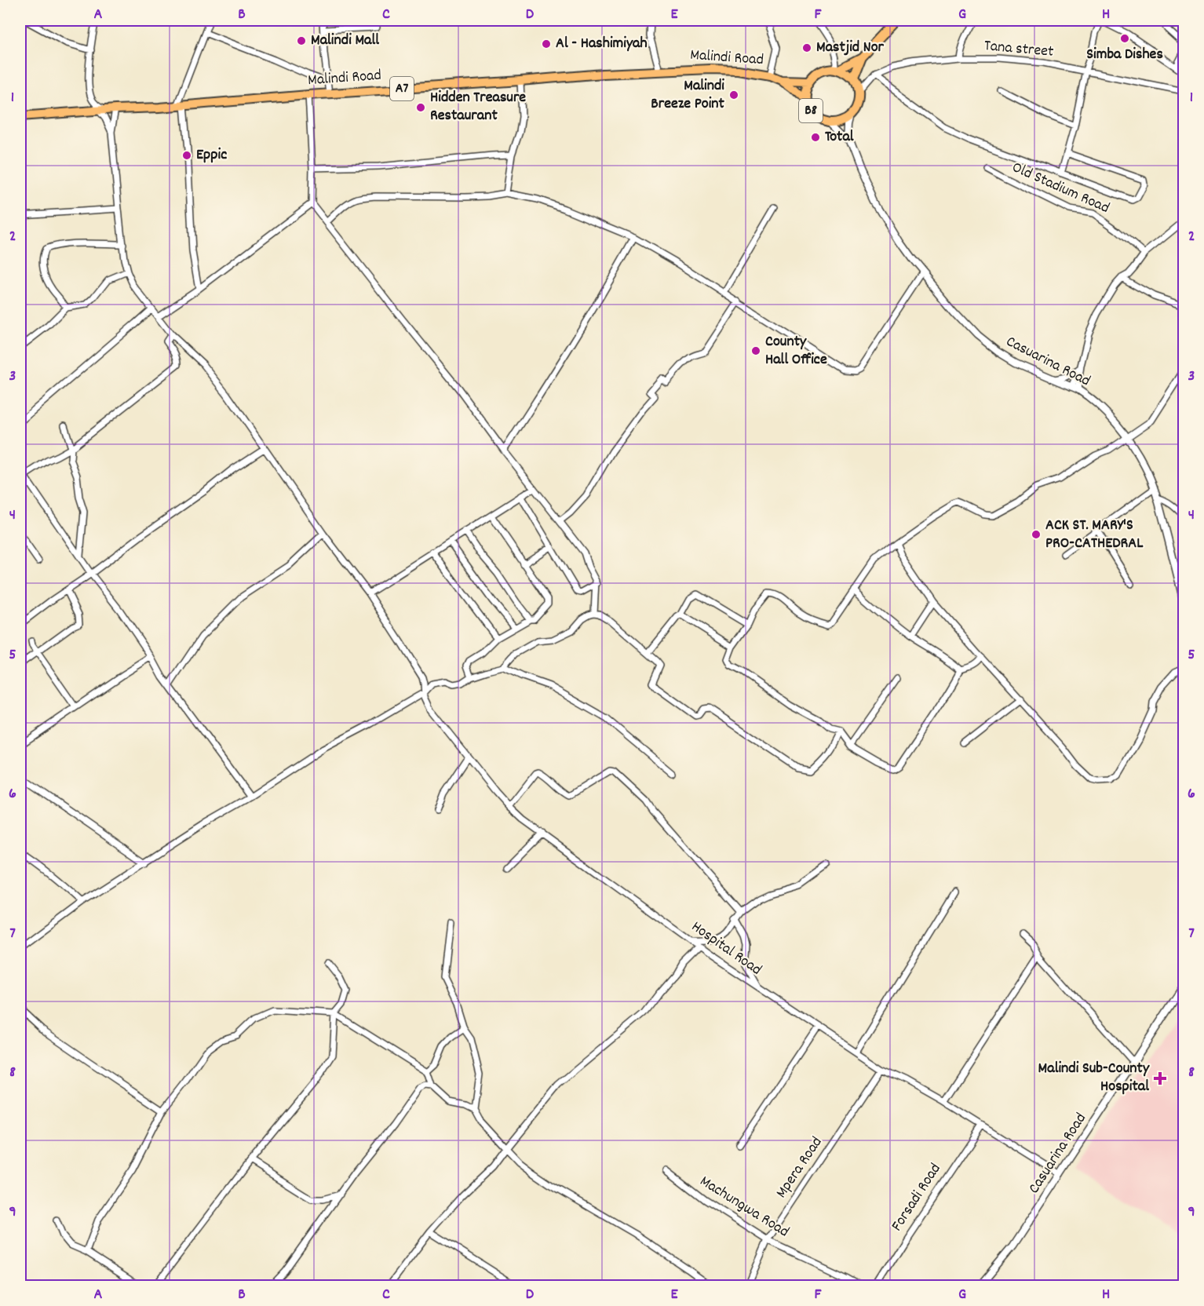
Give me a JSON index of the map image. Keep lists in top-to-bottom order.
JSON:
{
  "streets": {
    "highway": ["Malindi Road", "A7", "B8"],
    "street": [
      "Tana street",
      "Old Stadium Road",
      "Casuarina Road",
      "Hospital Road",
      "Mpera Road",
      "Forsadi Road",
      "Machungwa Road"
    ]
  },
  "crossings": [
    ["Tana street", "Malindi Road"],
    ["Tana street", "B8"],
    ["Malindi Road", "B8"],
    ["Casuarina Road", "Hospital Road"],
    ["Hospital Road", "Mpera Road"],
    ["Hospital Road", "Forsadi Road"],
    ["Mpera Road", "Machungwa Road"]
  ],
  "places": {
    "other": [
      "Simba Dishes",
      "Malindi Mall",
      "Al - Hashimiyah",
      "Mastjid Nor",
      "Malindi Breeze Point",
      "Hidden Treasure Restaurant",
      "Total",
      "Eppic",
      "County Hall Office",
      "ACK ST. MARY'S PRO-CATHEDRAL"
    ],
    "health": ["Malindi Sub-County Hospital"]
  },
  "grid": {
    "columns": [
      "A",
      "B",
      "C",
      "D",
      "E",
      "F",
      "G",
      "H"
    ],
    "rows": [
      "1",
      "2",
      "3",
      "4",
      "5",
      "6",
      "7",
      "8",
      "9"
    ]
  }
}
